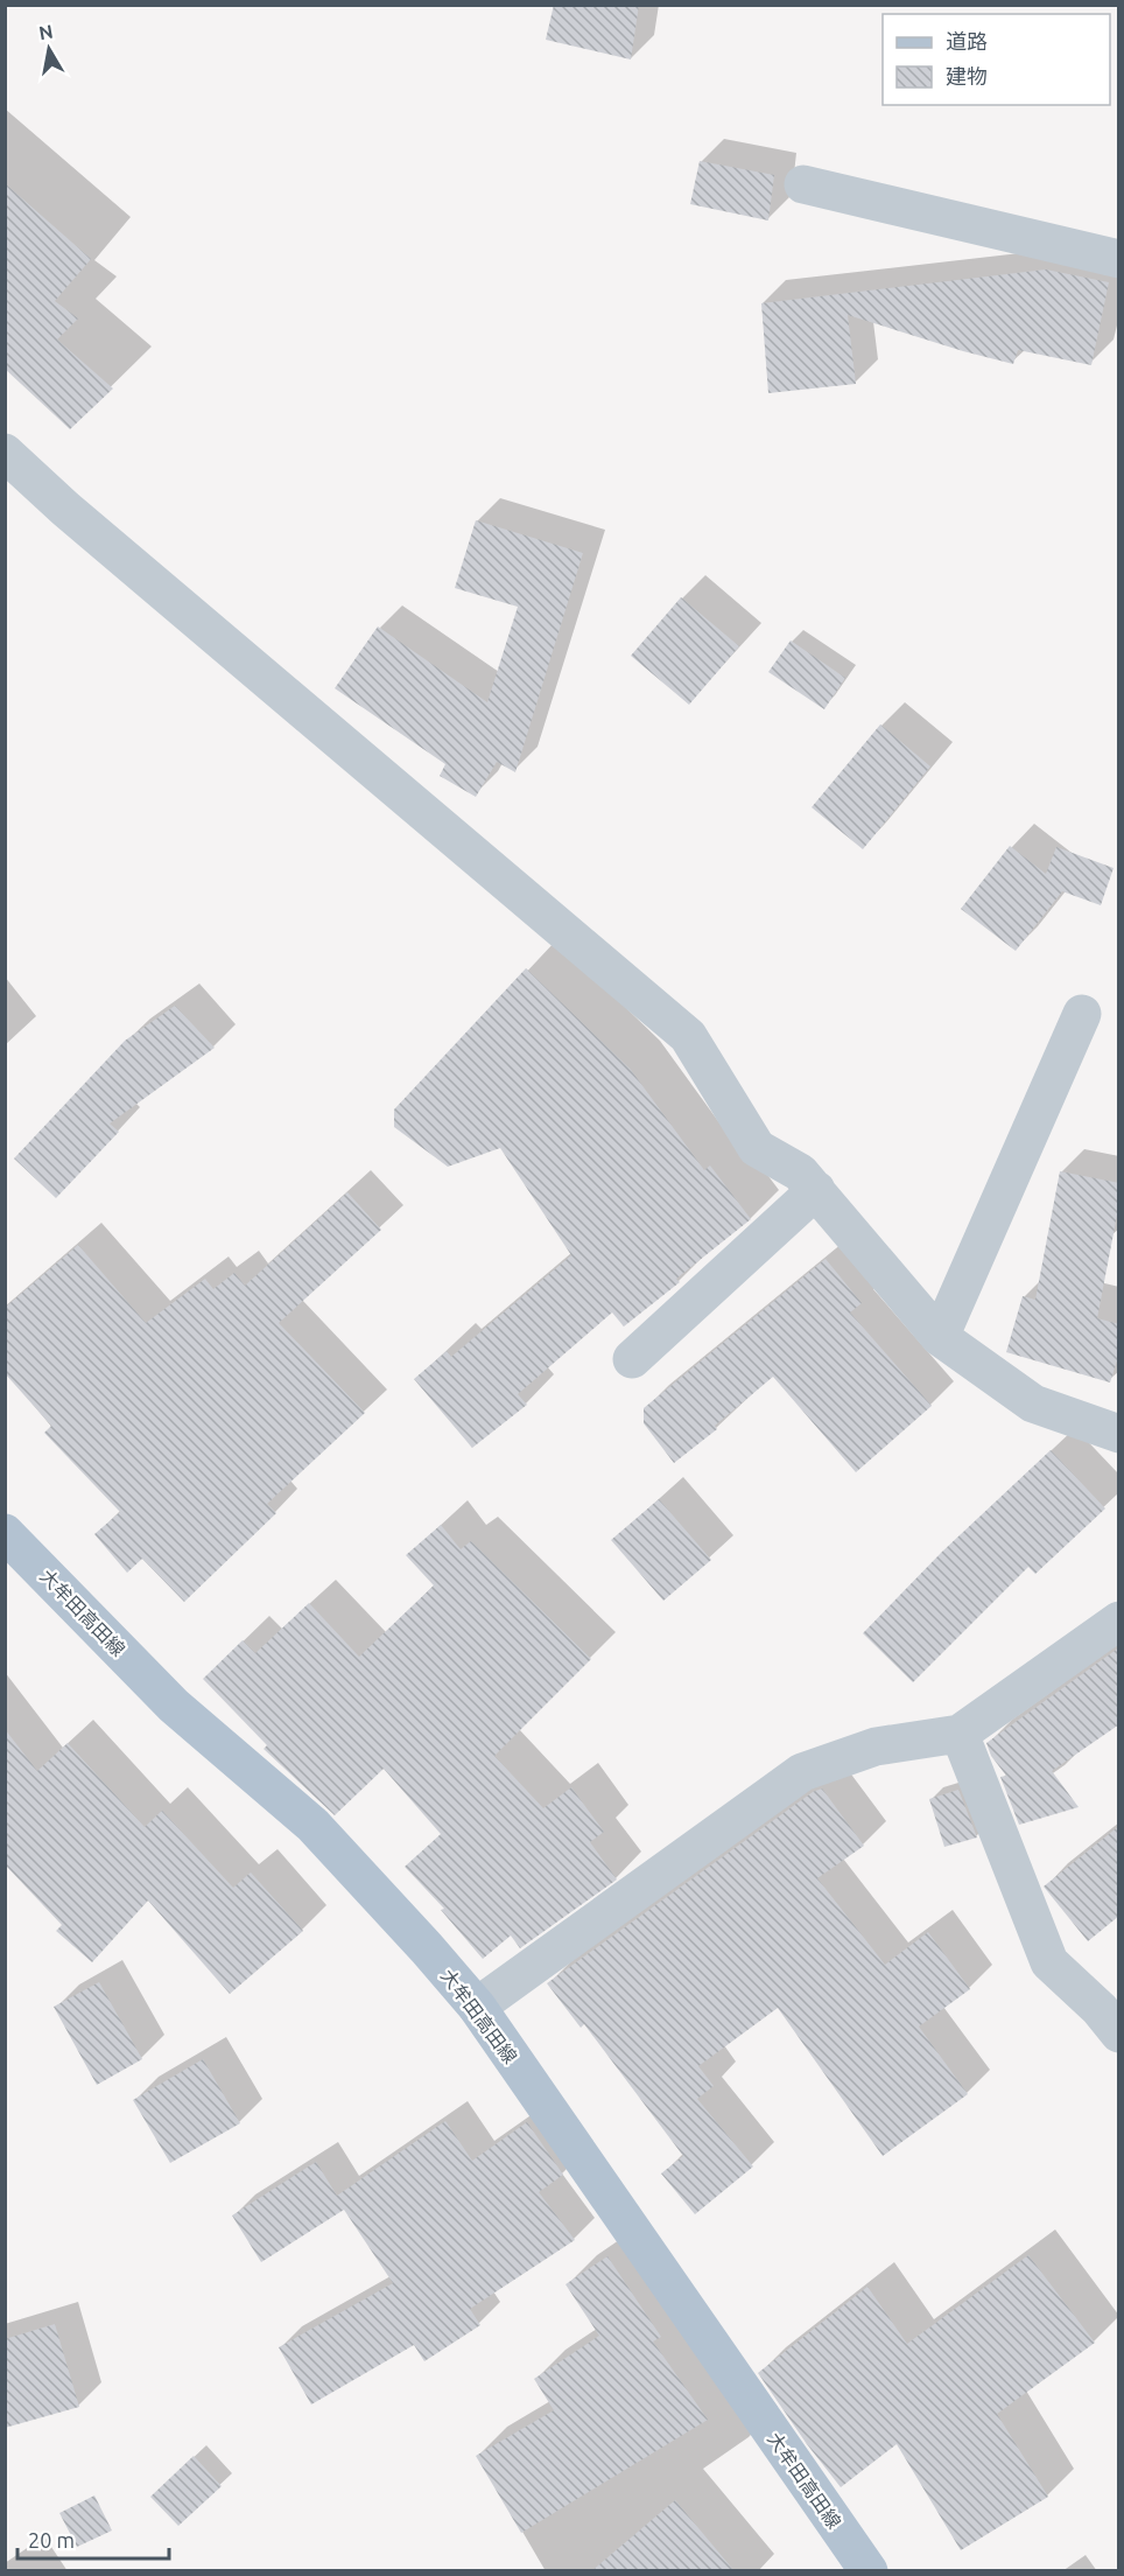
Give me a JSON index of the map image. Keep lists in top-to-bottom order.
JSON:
{
  "streets": {
    "main road": ["大牟田高田線"]
  },
  "legend": ["道路", "建物"],
  "scale_bar": "20 m",
  "north": "top"
}
